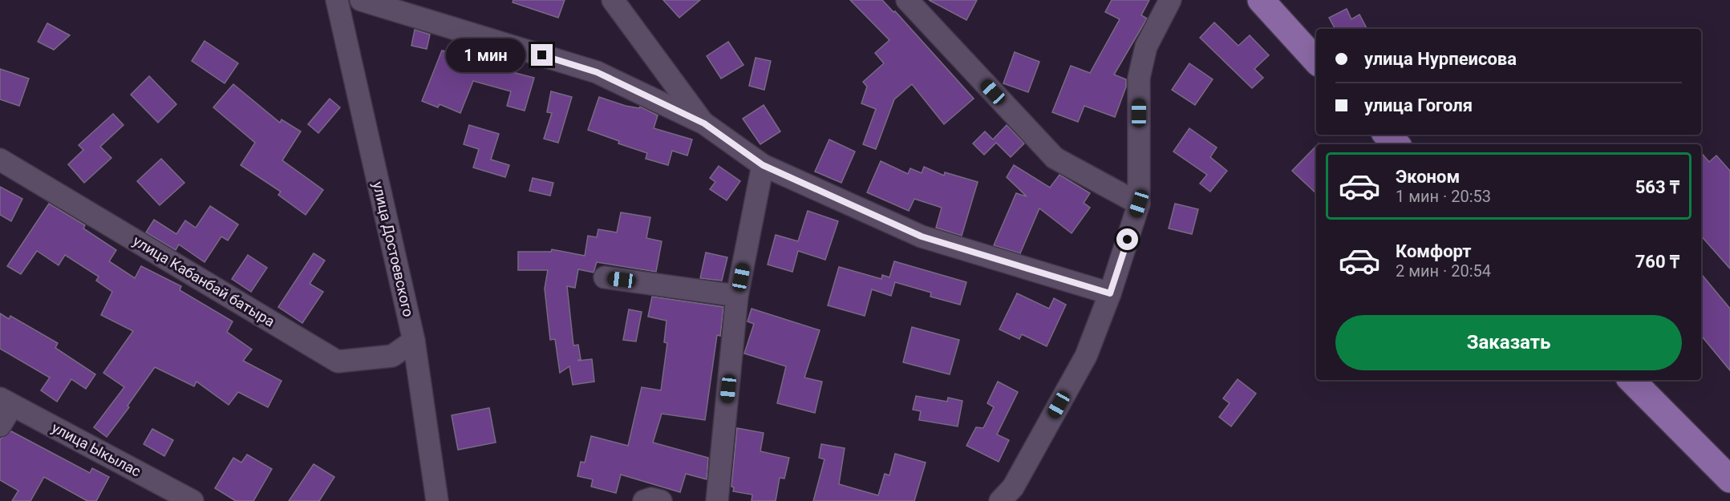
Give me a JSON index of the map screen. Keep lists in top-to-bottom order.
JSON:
{
  "streets": {
    "street": ["улица Достоевского", "улица Кабанбай батыра", "улица Ыкылас"]
  },
  "crossings": [
    ["улица Достоевского", "улица Кабанбай батыра"]
  ],
  "page": {
    "banner": ["улица Нурпеисова", "улица Гоголя"],
    "bubble": "1 мин",
    "list": [
      {
        "name": "Эконом",
        "note": "1 мин · 20:53",
        "value": "563 ₸"
      },
      {
        "name": "Комфорт",
        "note": "2 мин · 20:54",
        "value": "760 ₸"
      }
    ],
    "buttons": "Заказать"
  }
}
